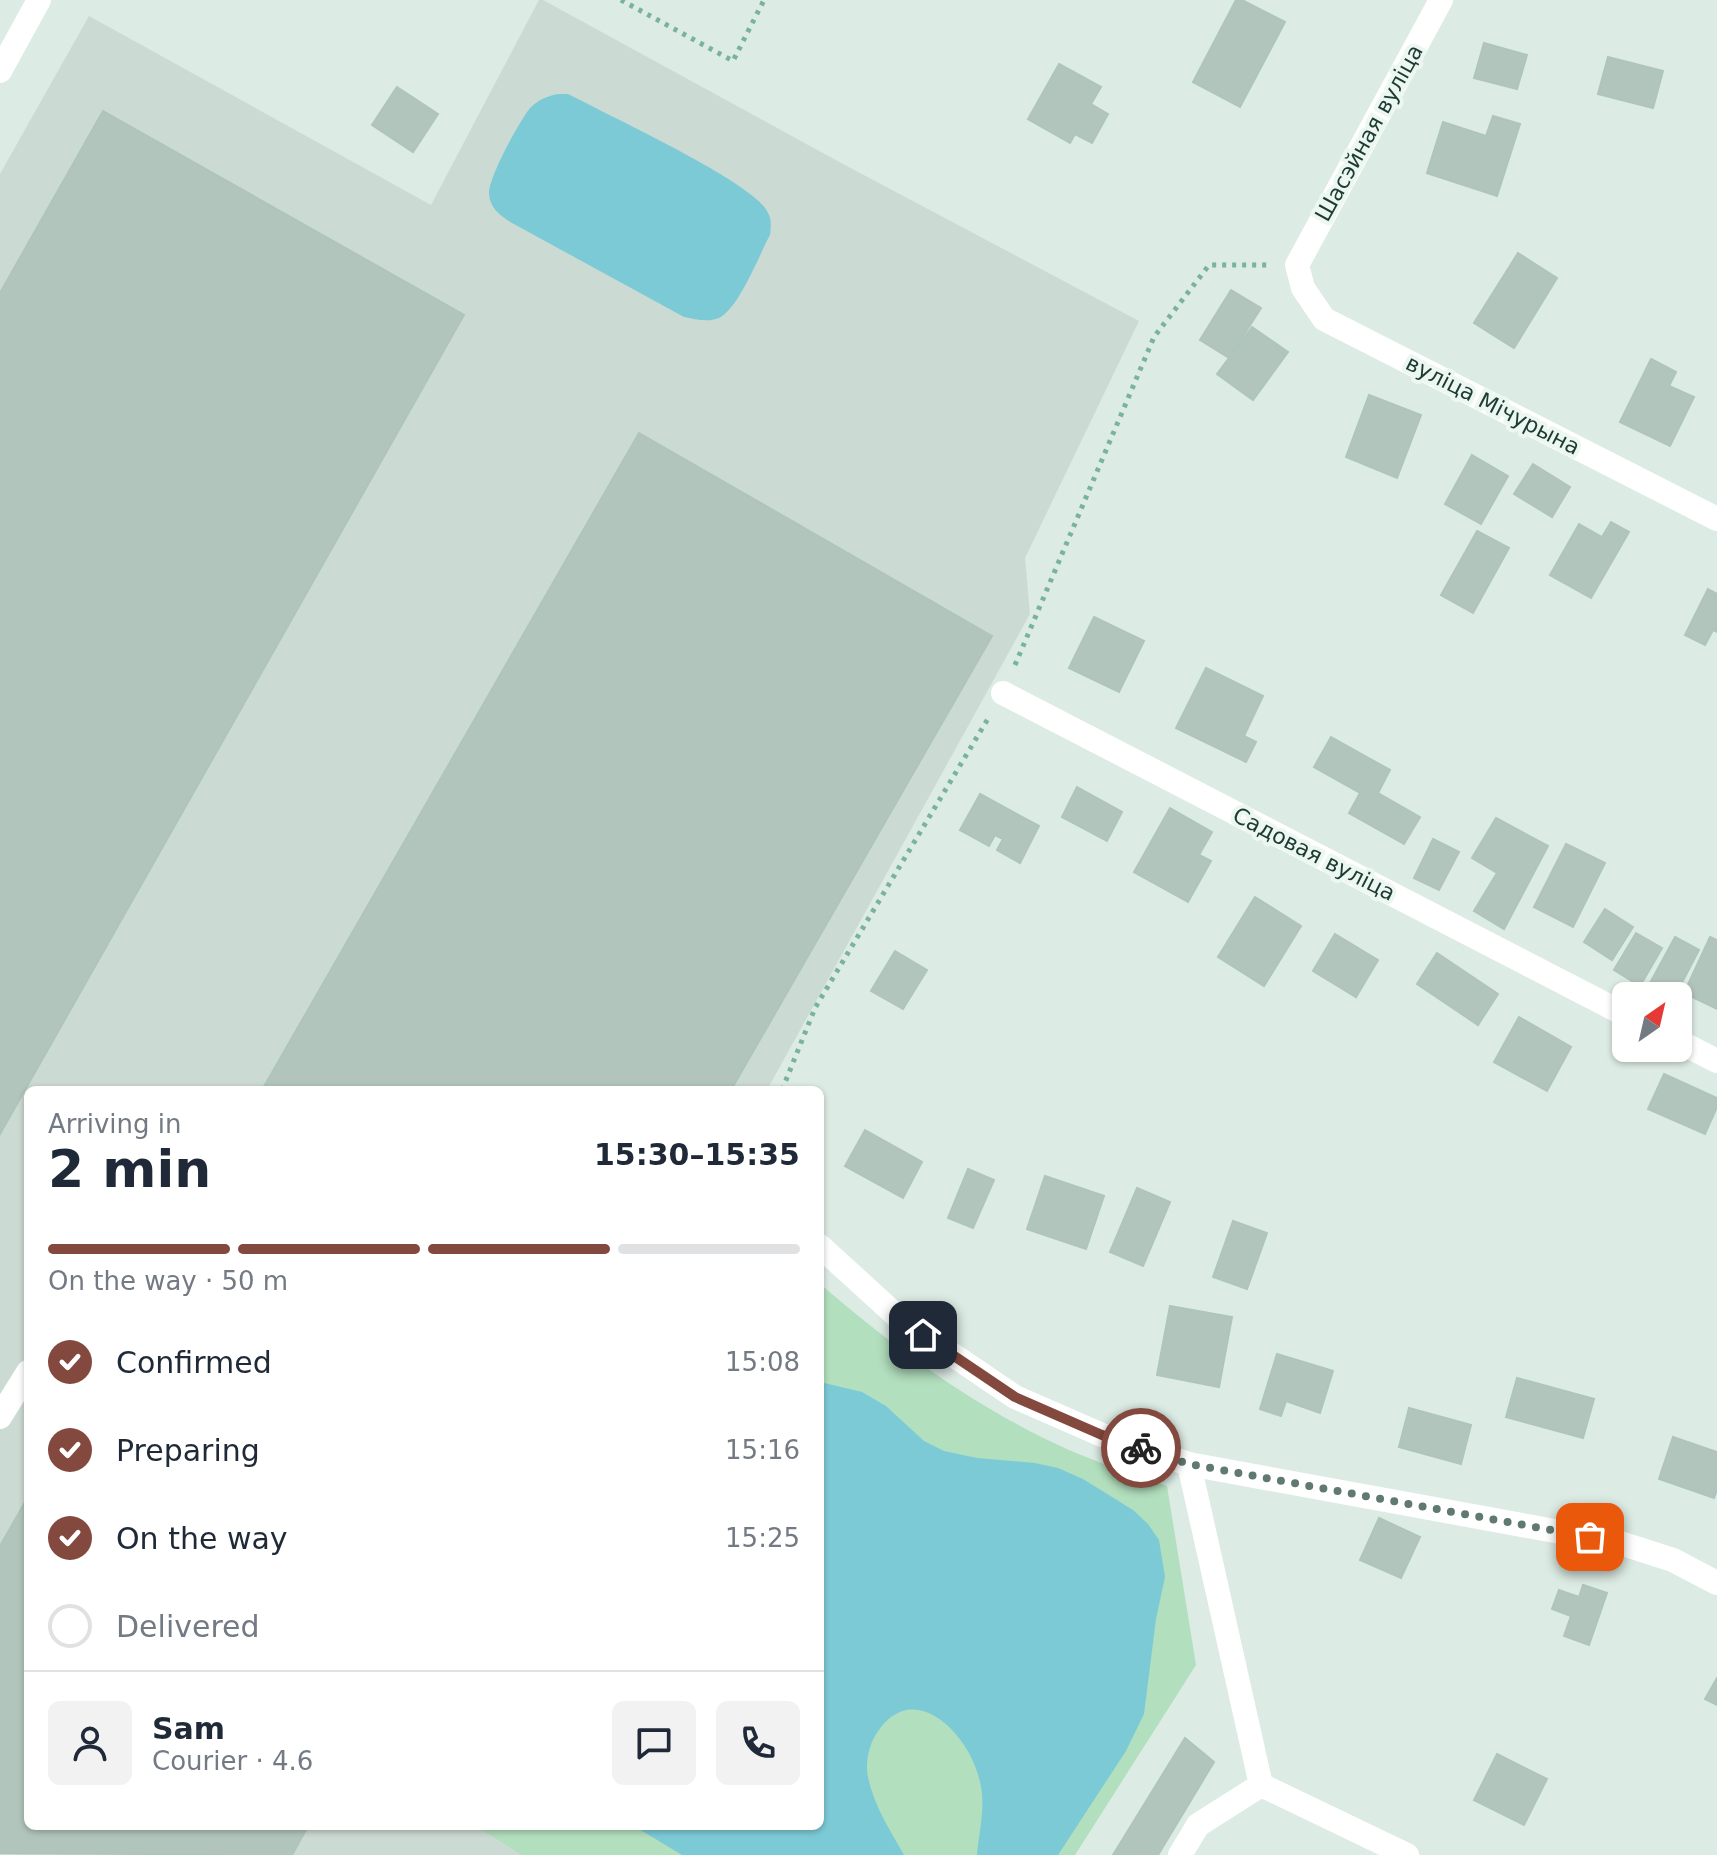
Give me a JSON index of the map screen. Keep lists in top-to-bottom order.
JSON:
{
  "streets": {
    "street": ["Шасэйная вуліца", "вуліца Мічурына", "Садовая вуліца"]
  },
  "crossings": [
    ["Шасэйная вуліца", "вуліца Мічурына"]
  ],
  "north": "top right",
  "page": {
    "heading": ["2 min", "Arriving in", "15:30–15:35"],
    "panel": ["Sam", "Courier · 4.6"],
    "bar": "On the way · 50 m",
    "list": [
      ["Confirmed", "15:08"],
      ["Preparing", "15:16"],
      ["On the way", "15:25"],
      "Delivered"
    ]
  }
}
